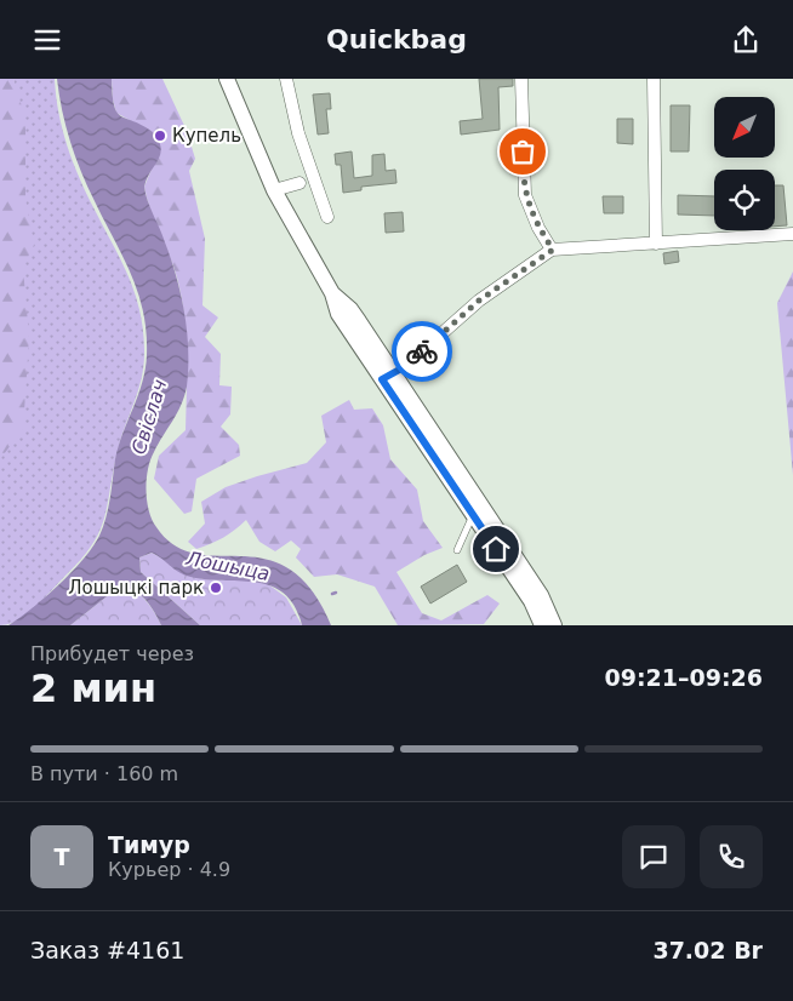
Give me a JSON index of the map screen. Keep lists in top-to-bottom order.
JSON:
{
  "water": ["Свіслач", "Лошыца"],
  "places": ["Купель", "Лошыцкі парк"],
  "north": "bottom left",
  "page": {
    "header": "Quickbag",
    "heading": ["2 мин", "Прибудет через", "09:21–09:26"],
    "panel": [
      "Тимур",
      "Курьер · 4.9",
      "Заказ #4161",
      "37.02 Br"
    ],
    "bar": "В пути · 160 m",
    "round": "Т"
  }
}
